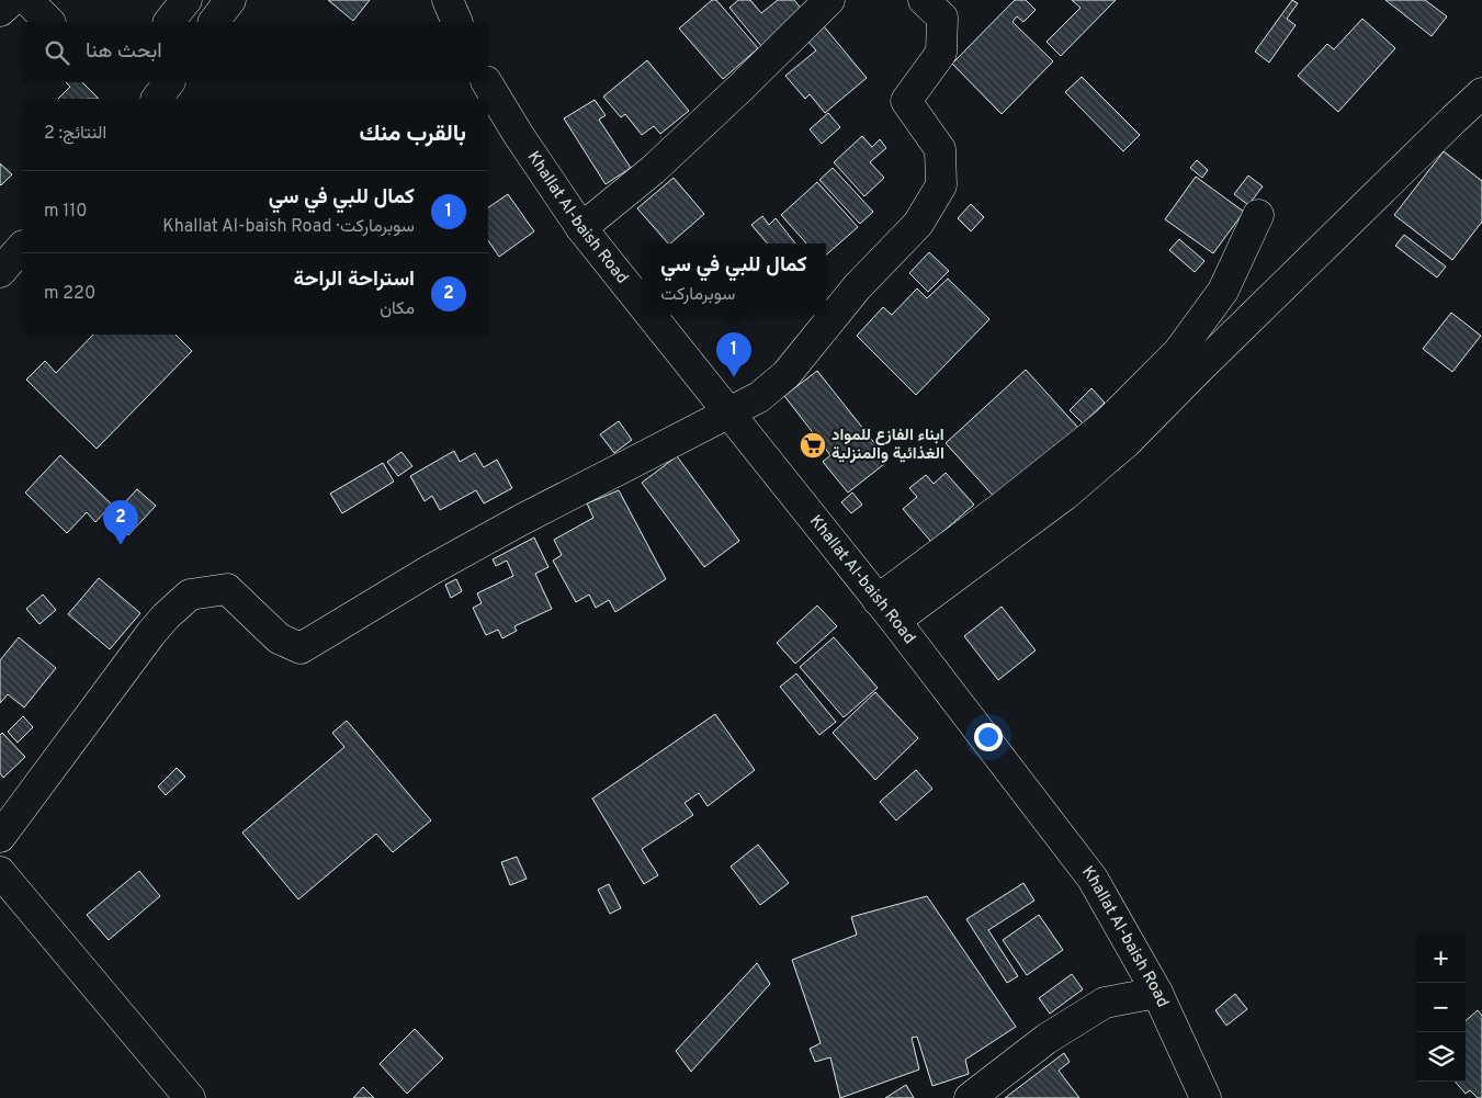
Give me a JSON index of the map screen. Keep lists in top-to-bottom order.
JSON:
{
  "streets": {
    "street": ["Khallat Al-baish Road"]
  },
  "places": {
    "supermarket": ["ابناء الفازع للمواد الغذائية والمنزلية"]
  },
  "page": {
    "search": "ابحث هنا",
    "heading": ["بالقرب منك", "النتائج: 2"],
    "list": [
      {
        "mark": "1",
        "name": "كمال للبي في سي",
        "note": "سوبرماركت · Khallat Al-baish Road",
        "value": "110 m"
      },
      {
        "mark": "2",
        "name": "استراحة الراحة",
        "note": "مكان",
        "value": "220 m"
      }
    ],
    "popup": ["كمال للبي في سي", "سوبرماركت"],
    "pins": ["1", "2"],
    "map_buttons": ["+", "−"]
  }
}
